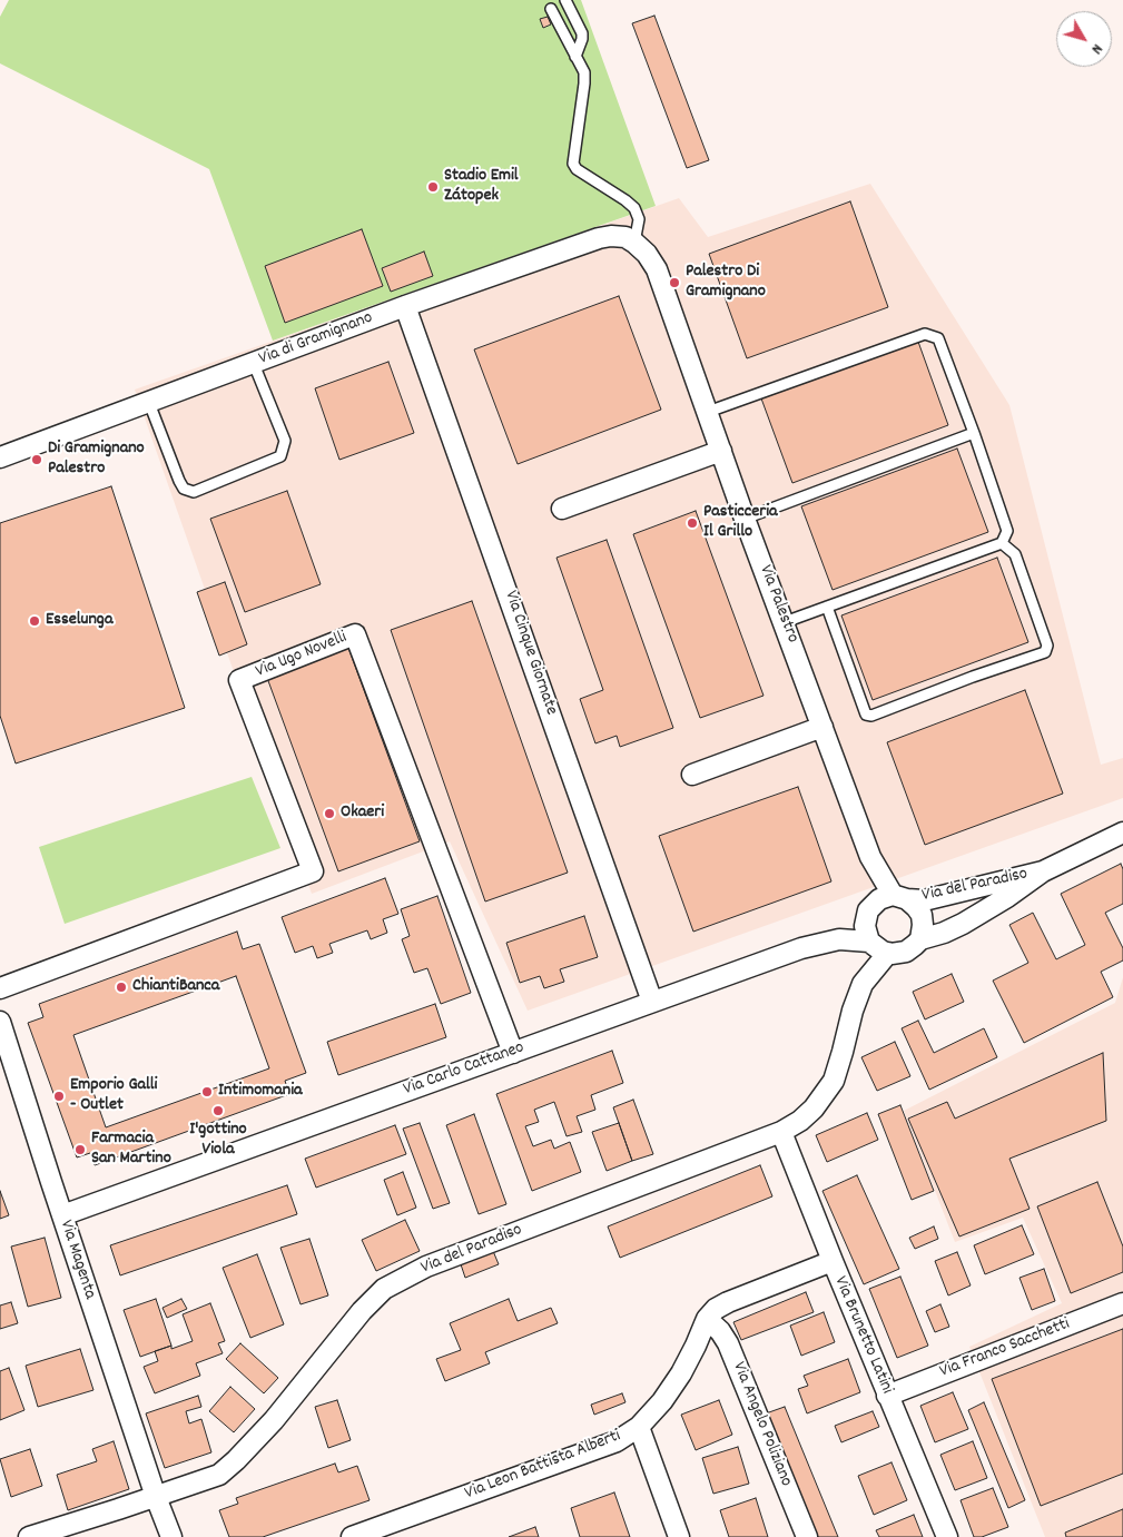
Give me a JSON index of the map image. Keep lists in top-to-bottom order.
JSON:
{
  "streets": {
    "street": [
      "Via di Gramignano",
      "Via Palestro",
      "Via Cinque Giornate",
      "Via Ugo Novelli",
      "Via del Paradiso",
      "Via Carlo Cattaneo",
      "Via Magenta",
      "Via Brunetto Latini",
      "Via Franco Sacchetti",
      "Via Angelo Poliziano",
      "Via Leon Battista Alberti"
    ]
  },
  "crossings": [
    ["Via di Gramignano", "Via Palestro"],
    ["Via di Gramignano", "Via Cinque Giornate"],
    ["Via Palestro", "Via del Paradiso"],
    ["Via Palestro", "Via Carlo Cattaneo"],
    ["Via Cinque Giornate", "Via Carlo Cattaneo"],
    ["Via Ugo Novelli", "Via Carlo Cattaneo"],
    ["Via del Paradiso", "Via Carlo Cattaneo"],
    ["Via del Paradiso", "Via Magenta"],
    ["Via del Paradiso", "Via Brunetto Latini"],
    ["Via Carlo Cattaneo", "Via Magenta"],
    ["Via Brunetto Latini", "Via Franco Sacchetti"],
    ["Via Brunetto Latini", "Via Leon Battista Alberti"],
    ["Via Angelo Poliziano", "Via Leon Battista Alberti"]
  ],
  "places": [
    "Stadio Emil Zátopek",
    "Palestro Di Gramignano",
    "Di Gramignano Palestro",
    "Pasticceria Il Grillo",
    "Esselunga",
    "Okaeri",
    "ChiantiBanca",
    "Intimomania",
    "Emporio Galli - Outlet",
    "I'gottino Viola",
    "Farmacia San Martino"
  ],
  "north": "bottom right"
}
